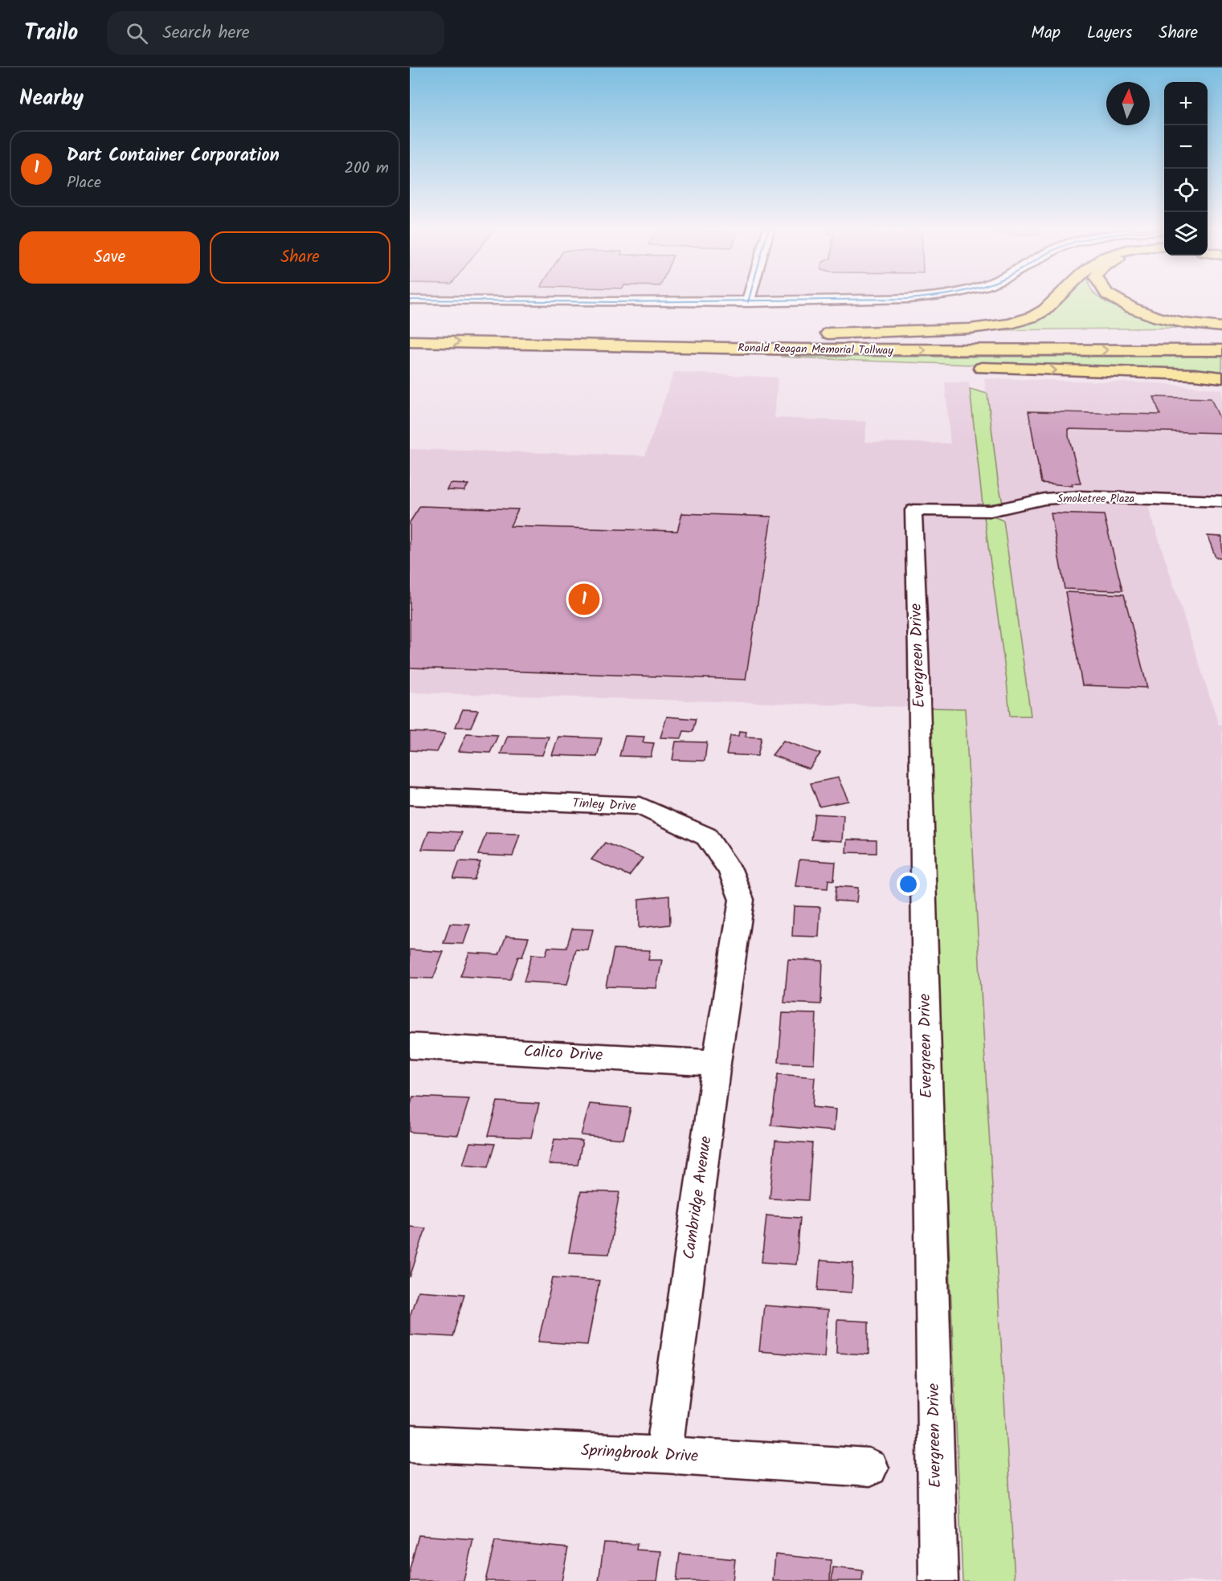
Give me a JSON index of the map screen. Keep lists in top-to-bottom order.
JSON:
{
  "streets": {
    "highway": ["Ronald Reagan Memorial Tollway"],
    "street": [
      "Smoketree Plaza",
      "Evergreen Drive",
      "Tinley Drive",
      "Calico Drive",
      "Cambridge Avenue",
      "Springbrook Drive"
    ]
  },
  "crossings": [
    ["Smoketree Plaza", "Evergreen Drive"],
    ["Tinley Drive", "Cambridge Avenue"],
    ["Calico Drive", "Cambridge Avenue"],
    ["Cambridge Avenue", "Springbrook Drive"]
  ],
  "north": "top",
  "page": {
    "header": "Trailo",
    "search": "Search here",
    "nav": ["Map", "Layers", "Share"],
    "heading": "Nearby",
    "map_buttons": ["+", "−"],
    "list": [
      {
        "mark": "1",
        "name": "Dart Container Corporation",
        "note": "Place",
        "value": "200 m"
      }
    ],
    "buttons": ["Save", "Share"],
    "pins": "1"
  }
}
